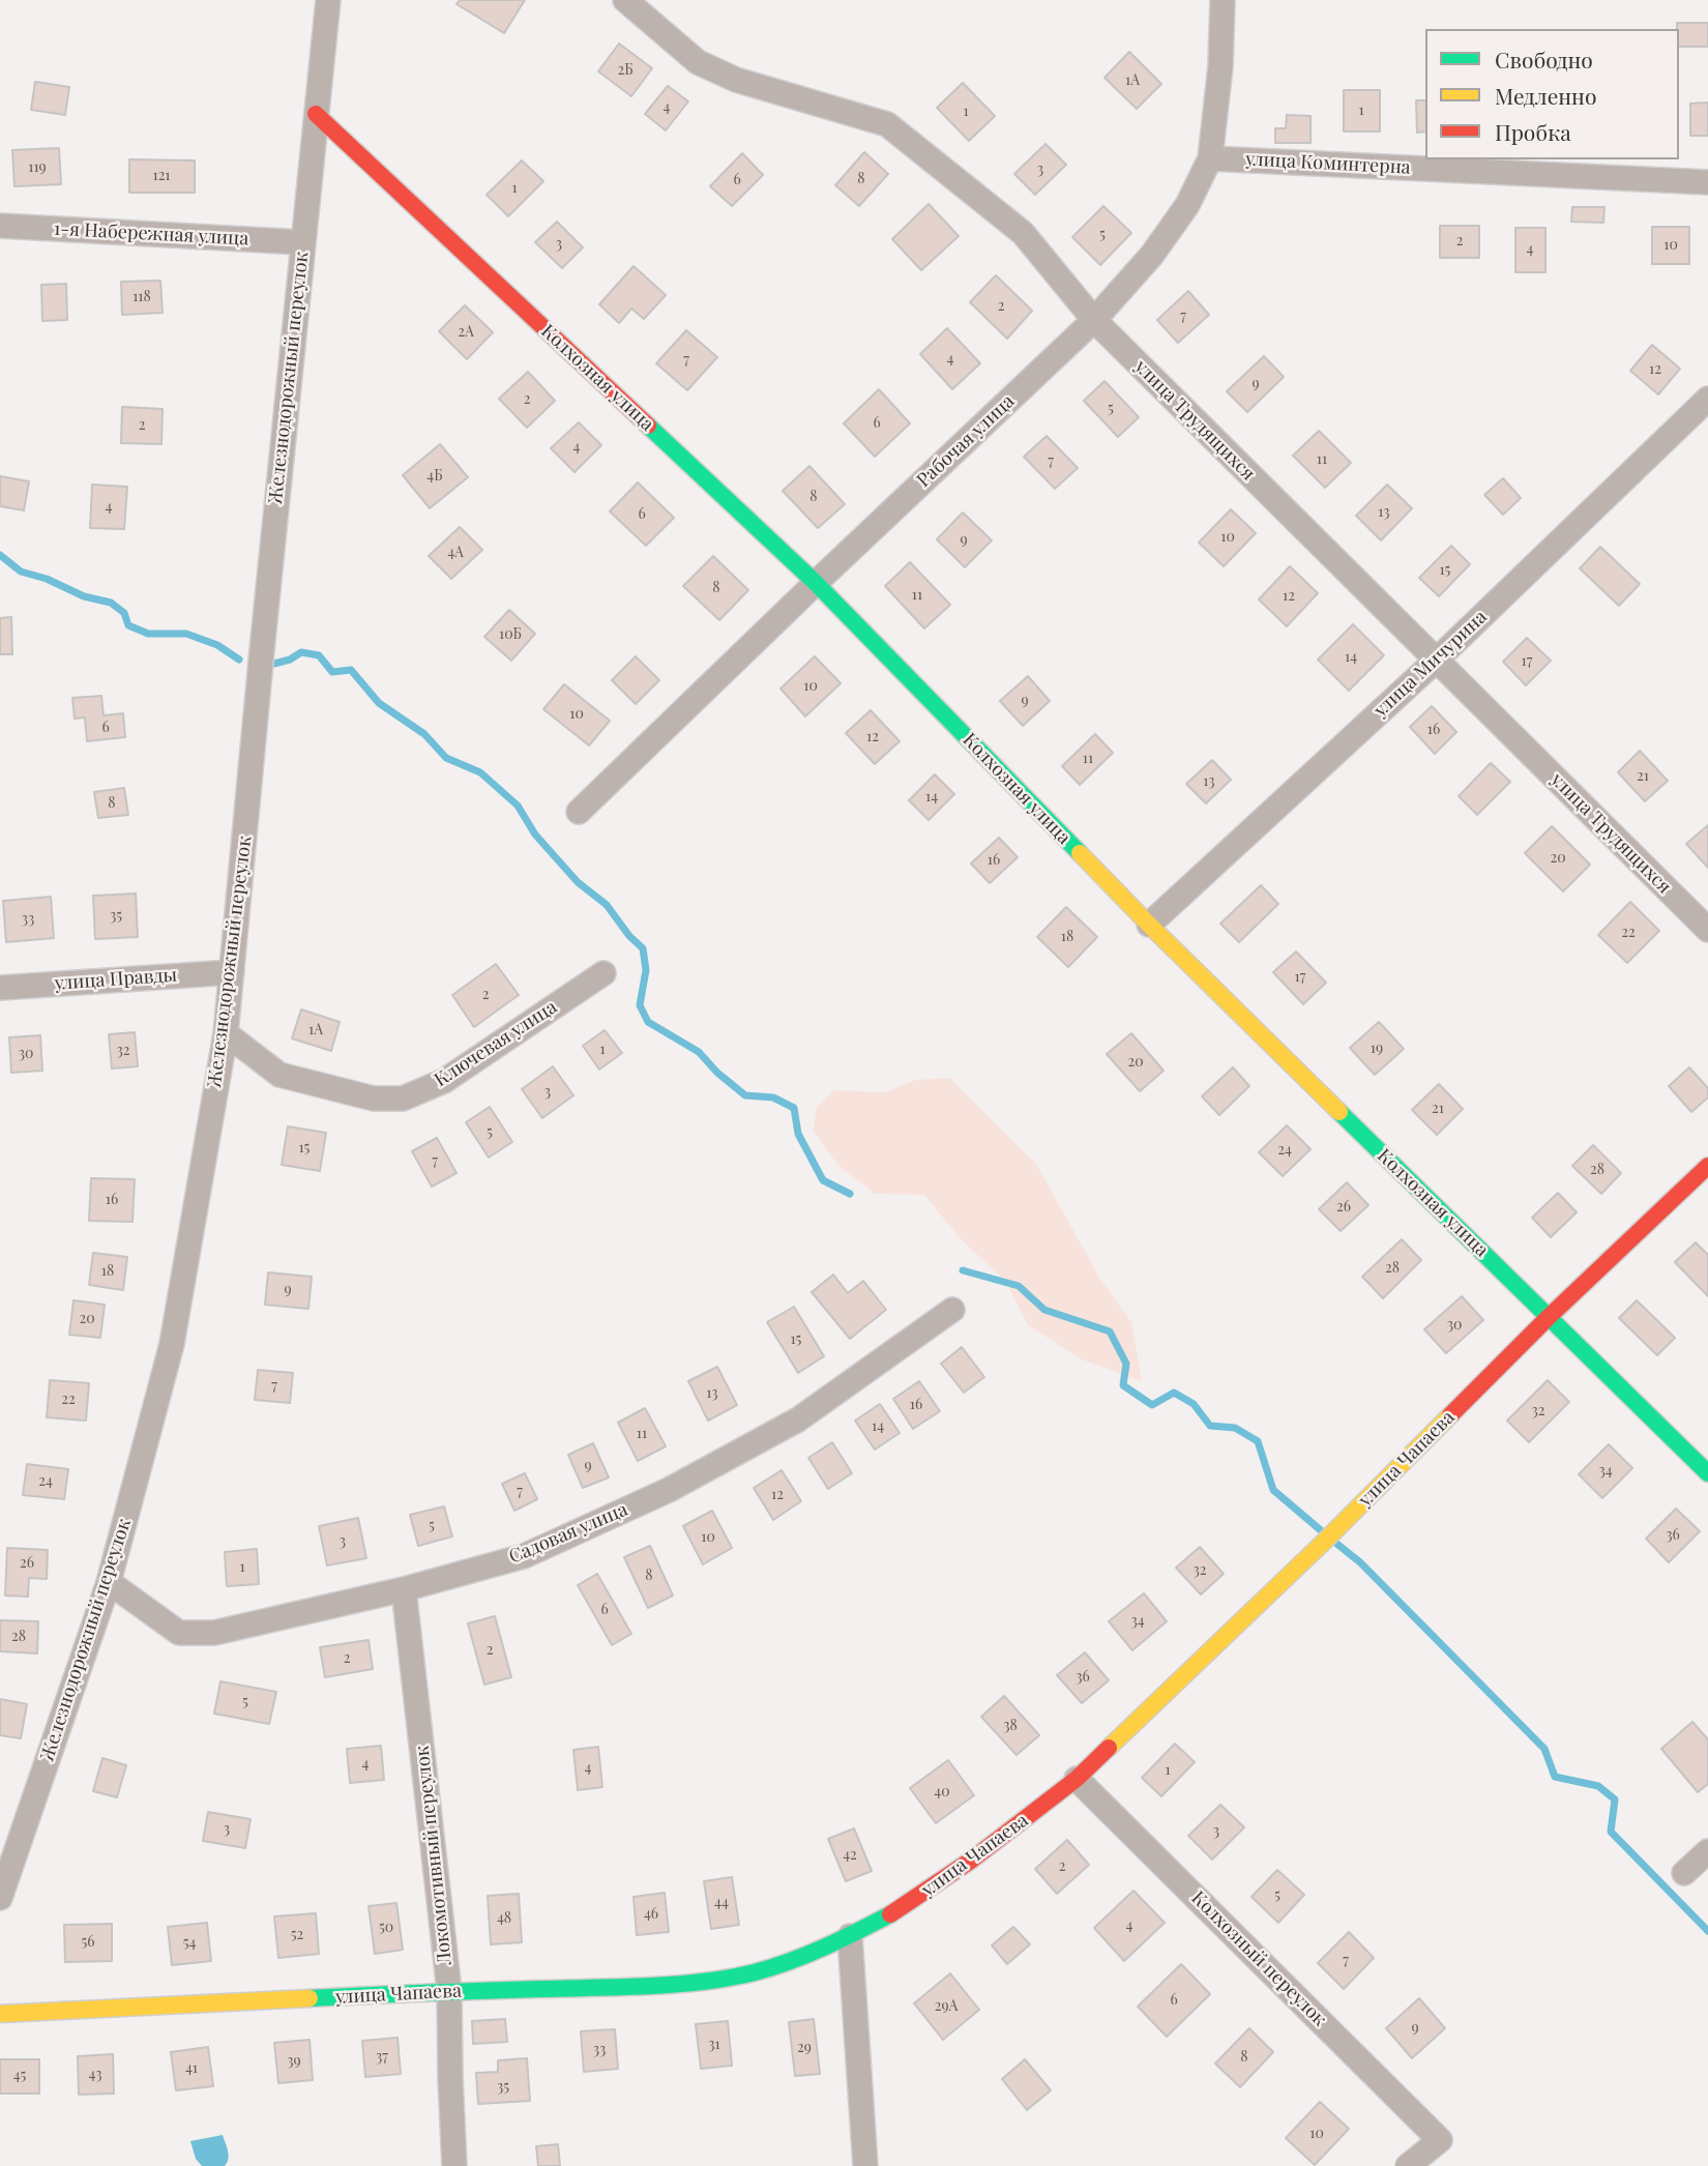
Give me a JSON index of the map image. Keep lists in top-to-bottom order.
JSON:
{
  "streets": {
    "street": [
      "улица Коминтерна",
      "1-я Набережная улица",
      "Железнодорожный переулок",
      "Колхозная улица",
      "улица Трудящихся",
      "Рабочая улица",
      "улица Мичурина",
      "улица Правды",
      "Ключевая улица",
      "улица Чапаева",
      "Садовая улица",
      "Локомотивный переулок",
      "Колхозный переулок"
    ]
  },
  "crossings": [
    ["улица Коминтерна", "Рабочая улица"],
    ["1-я Набережная улица", "Железнодорожный переулок"],
    ["Железнодорожный переулок", "Колхозная улица"],
    ["Железнодорожный переулок", "улица Правды"],
    ["Железнодорожный переулок", "Ключевая улица"],
    ["Железнодорожный переулок", "Садовая улица"],
    ["Колхозная улица", "Рабочая улица"],
    ["Колхозная улица", "улица Мичурина"],
    ["Колхозная улица", "улица Чапаева"],
    ["улица Трудящихся", "Рабочая улица"],
    ["улица Трудящихся", "улица Мичурина"],
    ["улица Чапаева", "Локомотивный переулок"],
    ["улица Чапаева", "Колхозный переулок"],
    ["Садовая улица", "Локомотивный переулок"]
  ],
  "house_numbers": [
    "2Б",
    "1А",
    "4",
    "1",
    "1",
    "119",
    "3",
    "121",
    "8",
    "6",
    "1",
    "5",
    "2",
    "3",
    "10",
    "4",
    "118",
    "2",
    "7",
    "2А",
    "4",
    "7",
    "12",
    "9",
    "2",
    "5",
    "6",
    "2",
    "4",
    "11",
    "7",
    "4Б",
    "8",
    "4",
    "13",
    "6",
    "10",
    "9",
    "4А",
    "15",
    "8",
    "11",
    "12",
    "10Б",
    "14",
    "17",
    "10",
    "9",
    "10",
    "6",
    "16",
    "12",
    "11",
    "21",
    "13",
    "14",
    "8",
    "20",
    "16",
    "35",
    "33",
    "22",
    "18",
    "17",
    "2",
    "1А",
    "19",
    "1",
    "32",
    "30",
    "20",
    "3",
    "21",
    "5",
    "15",
    "24",
    "7",
    "28",
    "16",
    "26",
    "28",
    "18",
    "9",
    "20",
    "30",
    "15",
    "7",
    "13",
    "22",
    "16",
    "32",
    "14",
    "11",
    "9",
    "34",
    "24",
    "7",
    "12",
    "5",
    "36",
    "10",
    "3",
    "26",
    "1",
    "32",
    "8",
    "6",
    "34",
    "28",
    "2",
    "2",
    "36",
    "5",
    "38",
    "4",
    "4",
    "1",
    "40",
    "3",
    "3",
    "42",
    "2",
    "5",
    "44",
    "46",
    "48",
    "4",
    "50",
    "52",
    "56",
    "54",
    "7",
    "6",
    "29А",
    "9",
    "31",
    "29",
    "33",
    "37",
    "8",
    "39",
    "41",
    "43",
    "45",
    "35",
    "10"
  ],
  "legend": ["Свободно", "Медленно", "Пробка"]
}
